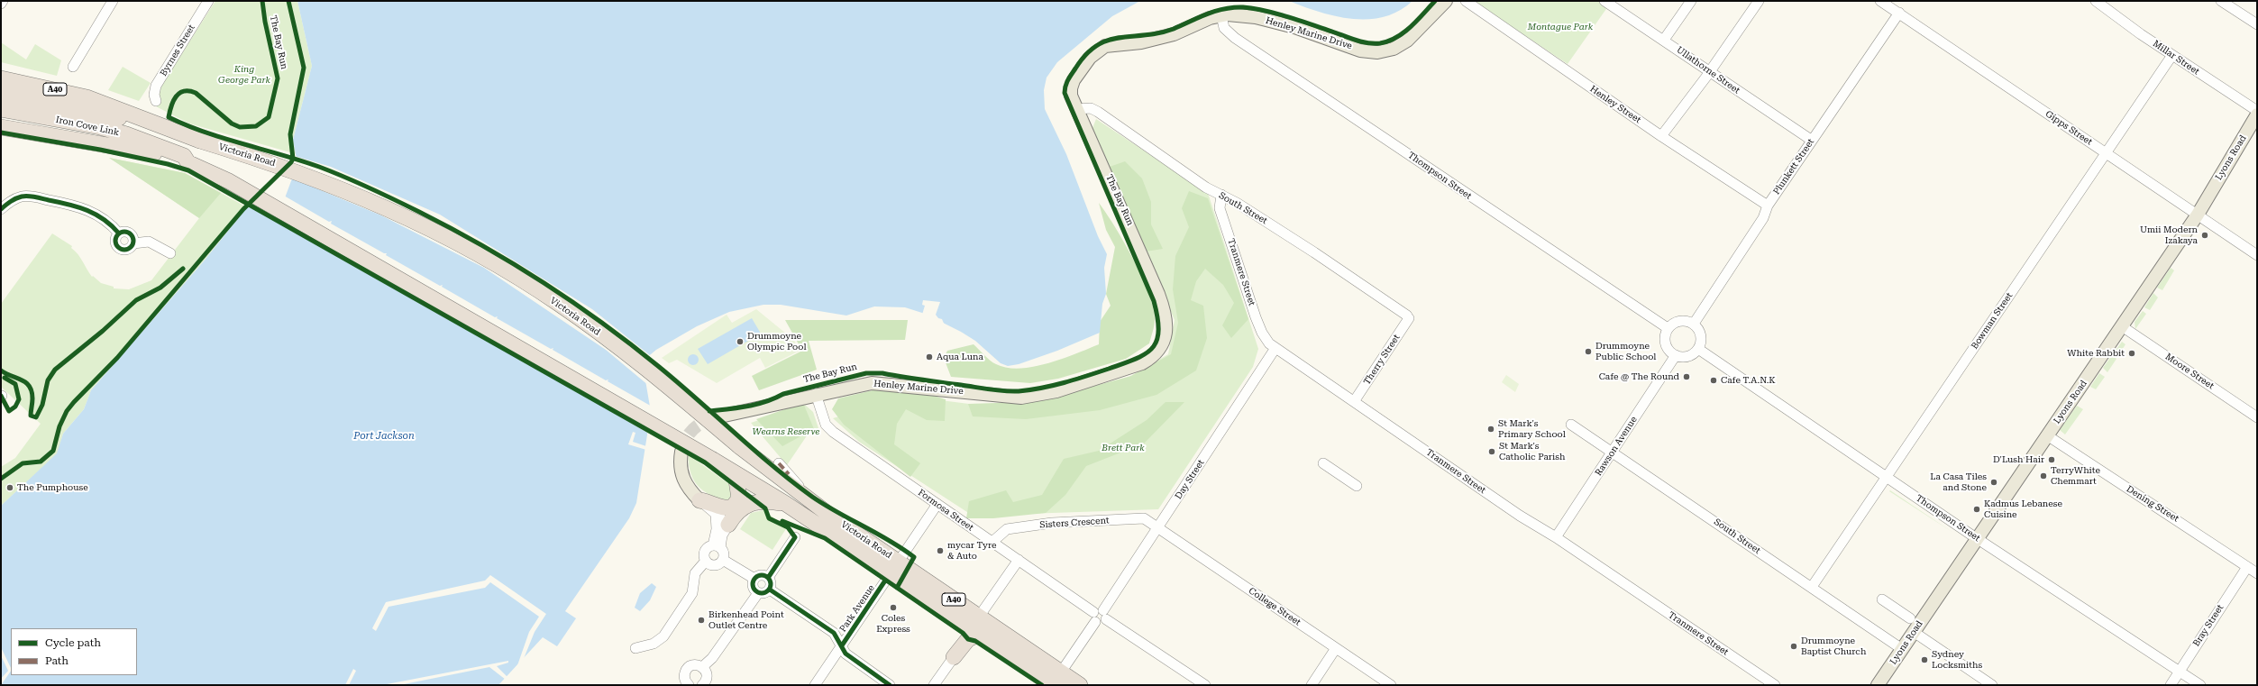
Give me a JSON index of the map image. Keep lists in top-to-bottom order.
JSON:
{
  "streets": {
    "highway": ["A40", "Iron Cove Link", "Victoria Road"],
    "main road": ["Henley Marine Drive", "Lyons Road"],
    "street": [
      "Byrnes Street",
      "Millar Street",
      "Ullathorne Street",
      "Henley Street",
      "Gipps Street",
      "Plunkett Street",
      "Thompson Street",
      "South Street",
      "Tranmere Street",
      "Bowman Street",
      "Therry Street",
      "Moore Street",
      "Rawson Avenue",
      "Day Street",
      "Dening Street",
      "Formosa Street",
      "Sisters Crescent",
      "College Street",
      "Park Avenue",
      "Bray Street"
    ],
    "cycle path": ["The Bay Run"]
  },
  "crossings": [
    ["Henley Marine Drive", "Thompson Street"],
    ["Henley Marine Drive", "South Street"],
    ["Henley Marine Drive", "Formosa Street"],
    ["Millar Street", "Bowman Street"],
    ["Ullathorne Street", "Plunkett Street"],
    ["Henley Street", "Plunkett Street"],
    ["Iron Cove Link", "Victoria Road"],
    ["Gipps Street", "Lyons Road"],
    ["Gipps Street", "Plunkett Street"],
    ["Gipps Street", "Bowman Street"],
    ["Victoria Road", "Day Street"],
    ["Victoria Road", "Park Avenue"],
    ["Lyons Road", "Thompson Street"],
    ["Lyons Road", "South Street"],
    ["Lyons Road", "Moore Street"],
    ["Lyons Road", "Dening Street"],
    ["Plunkett Street", "Thompson Street"],
    ["Plunkett Street", "Rawson Avenue"],
    ["Thompson Street", "Bowman Street"],
    ["Thompson Street", "Rawson Avenue"],
    ["Thompson Street", "Bray Street"],
    ["South Street", "Tranmere Street"],
    ["South Street", "Bowman Street"],
    ["South Street", "Therry Street"],
    ["South Street", "Rawson Avenue"],
    ["Tranmere Street", "Therry Street"],
    ["Tranmere Street", "Rawson Avenue"],
    ["Tranmere Street", "Day Street"],
    ["Day Street", "Formosa Street"],
    ["Day Street", "Sisters Crescent"],
    ["Day Street", "College Street"],
    ["Dening Street", "Bray Street"],
    ["Formosa Street", "Sisters Crescent"],
    ["Formosa Street", "Park Avenue"],
    ["Sisters Crescent", "College Street"]
  ],
  "water": ["Port Jackson"],
  "parks": [
    "Montague Park",
    "King George Park",
    "Wearns Reserve",
    "Brett Park"
  ],
  "places": [
    "Umii Modern Izakaya",
    "Drummoyne Olympic Pool",
    "Drummoyne Public School",
    "White Rabbit",
    "Aqua Luna",
    "Cafe @ The Round",
    "Cafe T.A.N.K",
    "St Mark's Primary School",
    "St Mark's Catholic Parish",
    "D'Lush Hair",
    "TerryWhite Chemmart",
    "La Casa Tiles and Stone",
    "The Pumphouse",
    "Kadmus Lebanese Cuisine",
    "mycar Tyre & Auto",
    "Coles Express",
    "Birkenhead Point Outlet Centre",
    "Drummoyne Baptist Church",
    "Sydney Locksmiths"
  ],
  "legend": ["Cycle path", "Path"]
}
